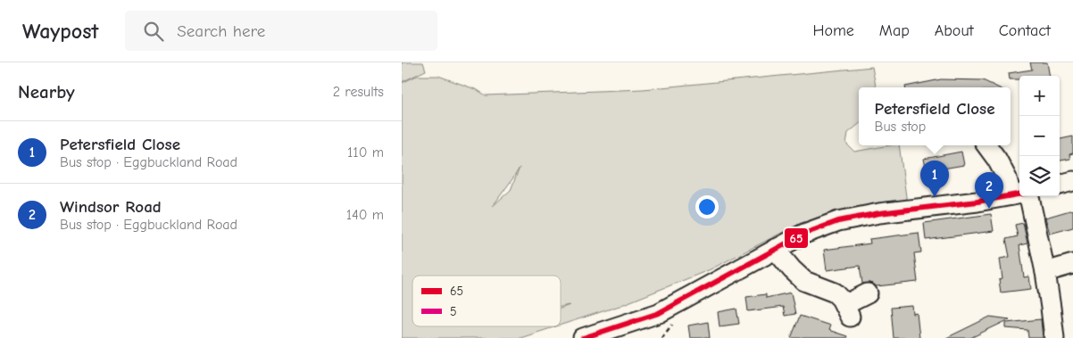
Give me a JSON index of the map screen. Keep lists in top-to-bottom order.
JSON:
{
  "lines": ["transit line 65"],
  "legend": ["65", "5"],
  "page": {
    "header": "Waypost",
    "search": "Search here",
    "nav": [
      "Home",
      "Map",
      "About",
      "Contact"
    ],
    "heading": ["Nearby", "2 results"],
    "map_buttons": ["+", "−"],
    "popup": ["Petersfield Close", "Bus stop"],
    "list": [
      {
        "mark": "1",
        "name": "Petersfield Close",
        "note": "Bus stop · Eggbuckland Road",
        "value": "110 m"
      },
      {
        "mark": "2",
        "name": "Windsor Road",
        "note": "Bus stop · Eggbuckland Road",
        "value": "140 m"
      }
    ],
    "pins": ["1", "2"]
  }
}
